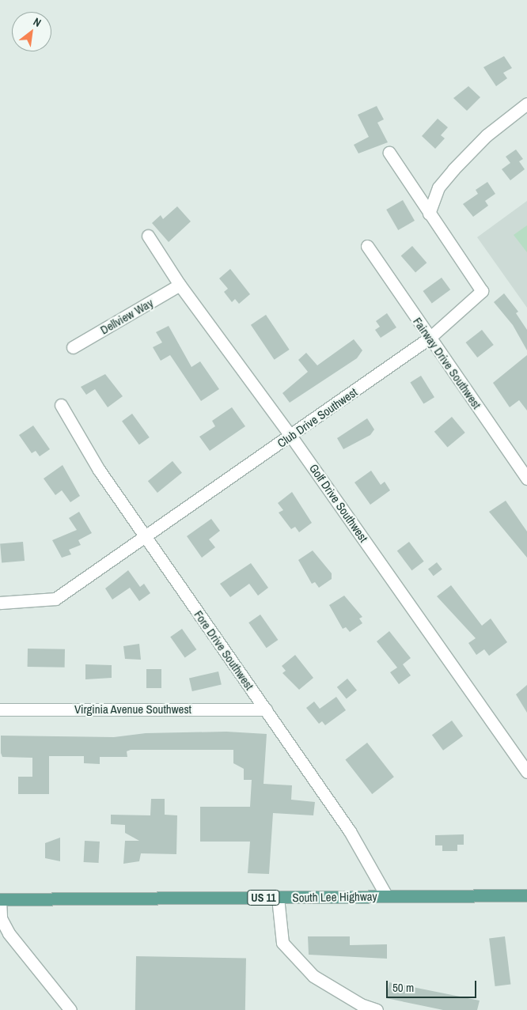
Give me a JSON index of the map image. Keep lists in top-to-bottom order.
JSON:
{
  "streets": {
    "main road": ["South Lee Highway", "US 11"],
    "street": [
      "Dellview Way",
      "Fairway Drive Southwest",
      "Club Drive Southwest",
      "Golf Drive Southwest",
      "Fore Drive Southwest",
      "Virginia Avenue Southwest"
    ]
  },
  "crossings": [
    ["Dellview Way", "Golf Drive Southwest"],
    ["Fairway Drive Southwest", "Club Drive Southwest"],
    ["Club Drive Southwest", "Golf Drive Southwest"],
    ["Club Drive Southwest", "Fore Drive Southwest"],
    ["Fore Drive Southwest", "Virginia Avenue Southwest"],
    ["Fore Drive Southwest", "South Lee Highway"]
  ],
  "scale_bar": "50 m",
  "north": "top right"
}
